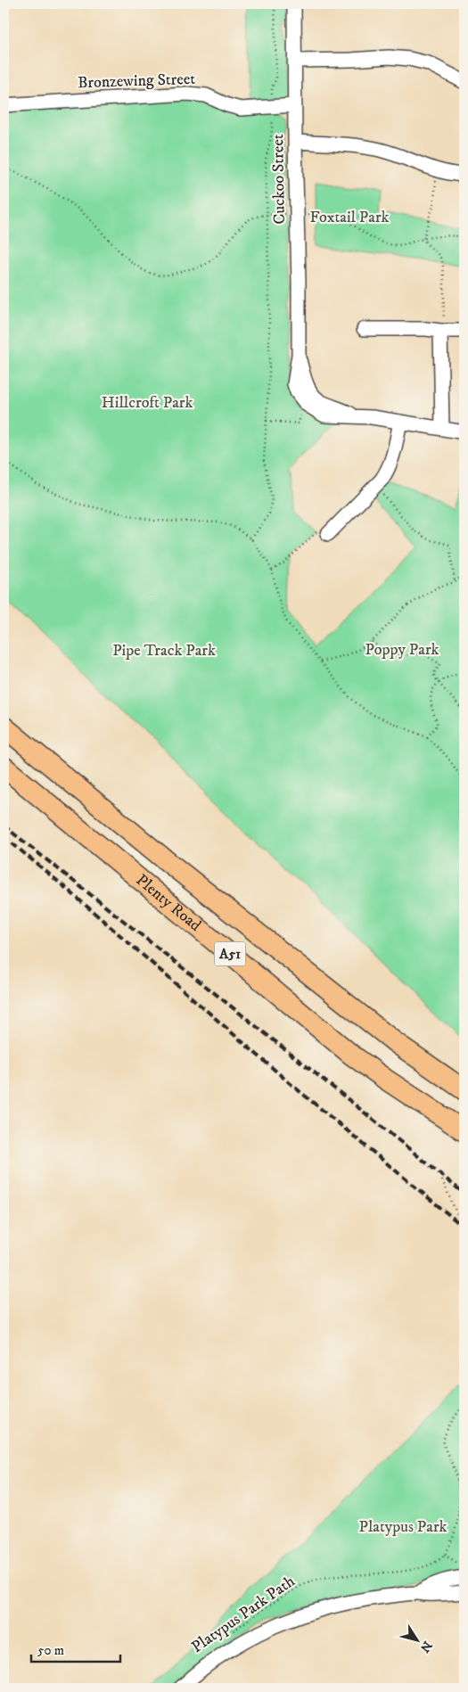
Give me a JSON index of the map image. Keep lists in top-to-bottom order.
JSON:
{
  "streets": {
    "highway": ["Plenty Road", "A51"],
    "street": ["Bronzewing Street", "Cuckoo Street"],
    "path": ["Platypus Park Path"]
  },
  "crossings": [
    ["Bronzewing Street", "Cuckoo Street"]
  ],
  "parks": [
    "Foxtail Park",
    "Hillcroft Park",
    "Poppy Park",
    "Pipe Track Park",
    "Platypus Park"
  ],
  "scale_bar": "50 m",
  "north": "bottom right"
}
